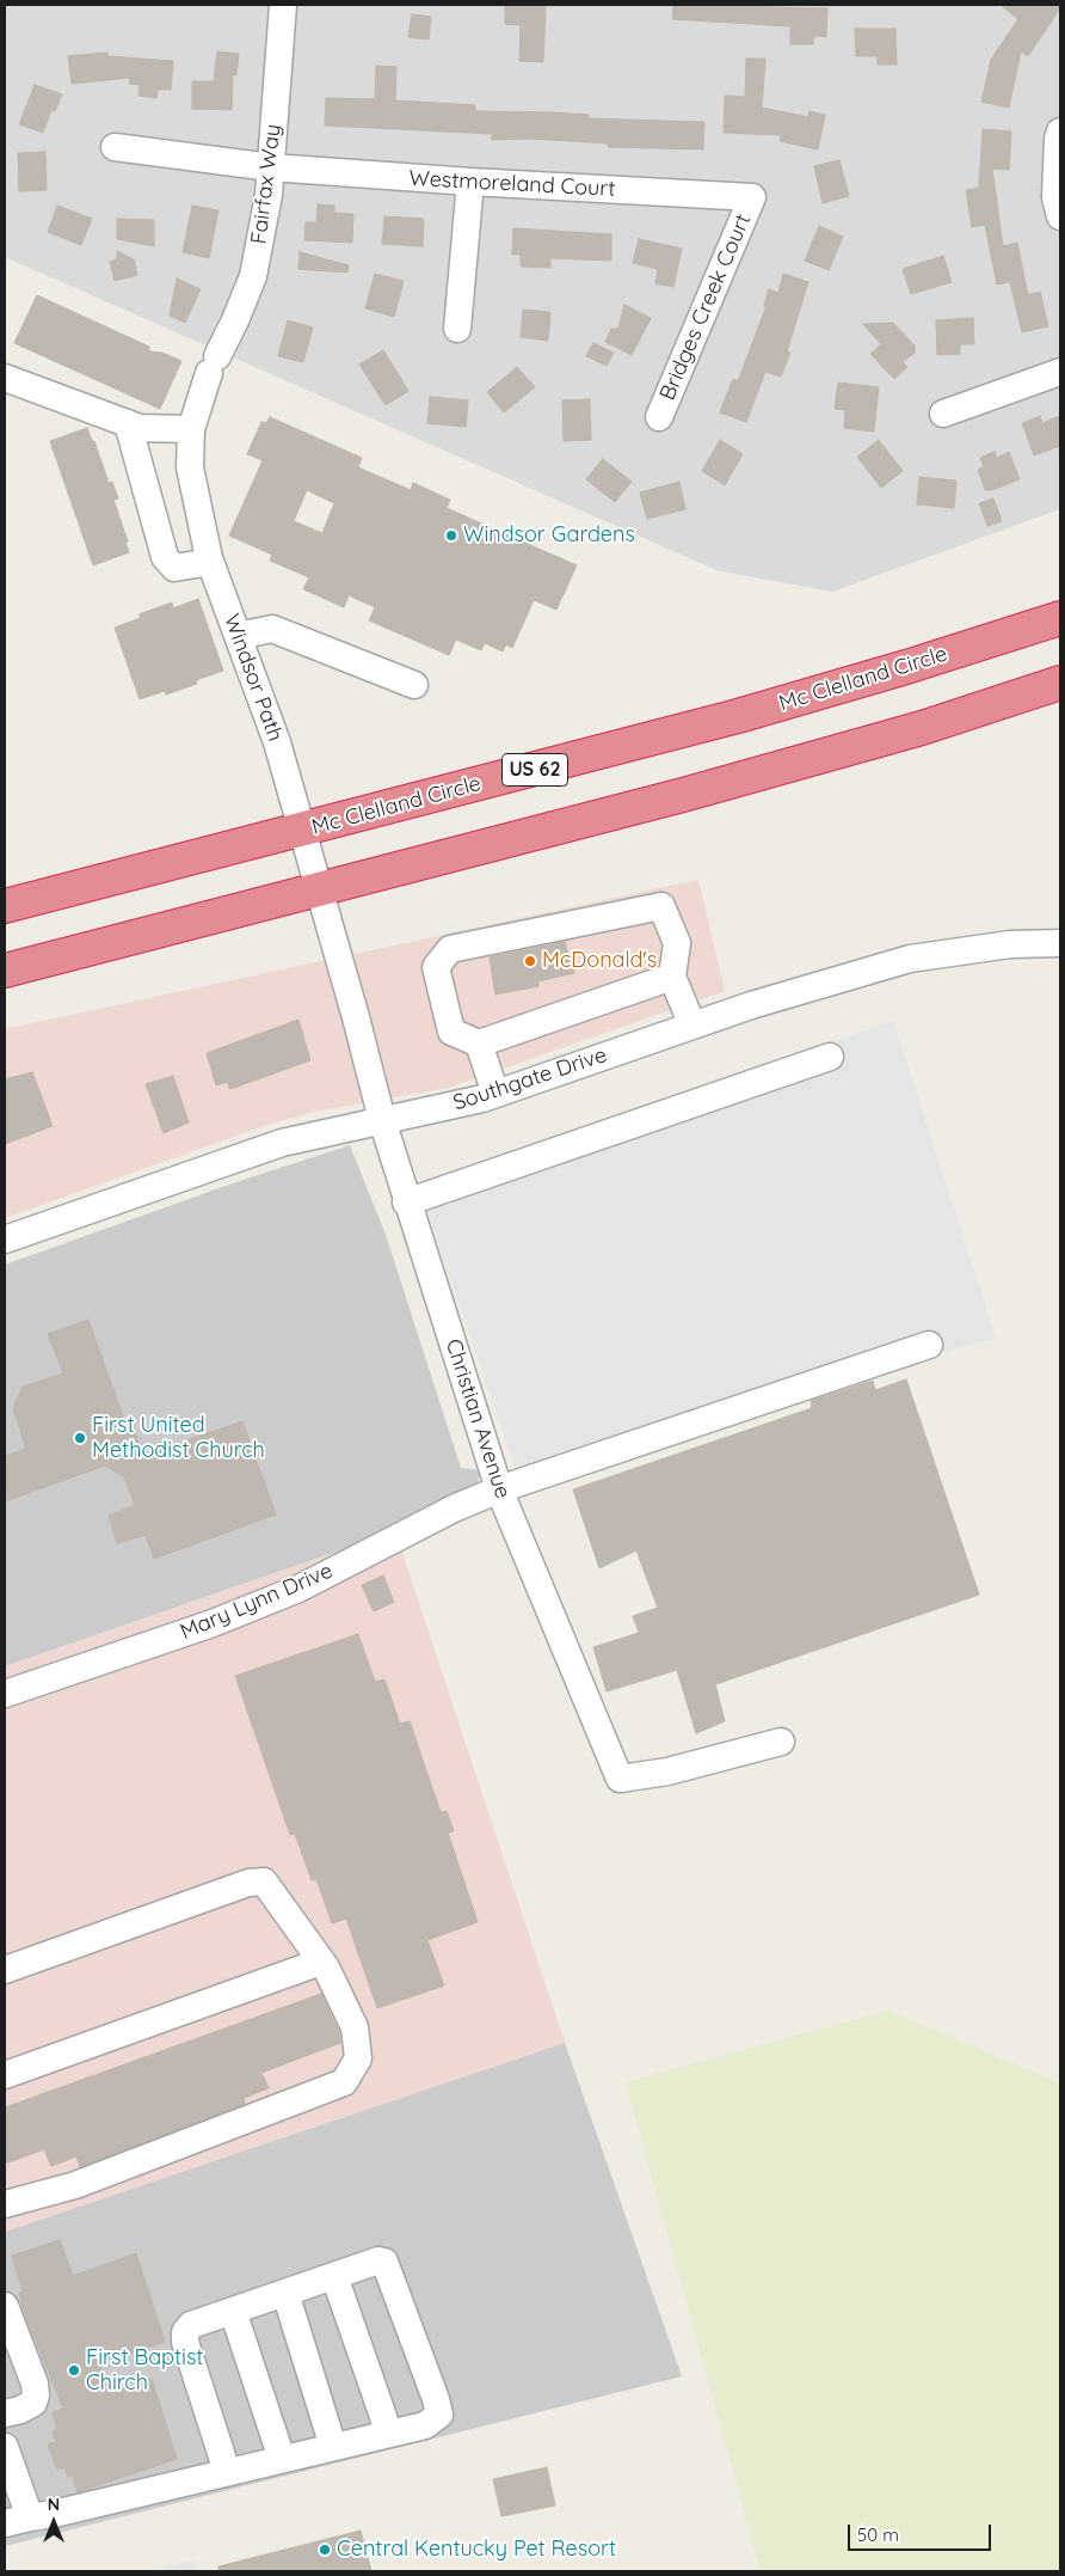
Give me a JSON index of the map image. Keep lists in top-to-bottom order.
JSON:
{
  "streets": {
    "highway": ["Mc Clelland Circle", "US 62"],
    "street": [
      "Fairfax Way",
      "Westmoreland Court",
      "Bridges Creek Court",
      "Windsor Path",
      "Southgate Drive",
      "Christian Avenue",
      "Mary Lynn Drive"
    ]
  },
  "crossings": [
    ["Fairfax Way", "Westmoreland Court"],
    ["Fairfax Way", "Windsor Path"],
    ["Westmoreland Court", "Bridges Creek Court"],
    ["Windsor Path", "Mc Clelland Circle"],
    ["Windsor Path", "Christian Avenue"],
    ["Southgate Drive", "Christian Avenue"],
    ["Christian Avenue", "Mary Lynn Drive"]
  ],
  "places": [
    "Windsor Gardens",
    "McDonald's",
    "First United Methodist Church",
    "First Baptist Chirch",
    "Central Kentucky Pet Resort"
  ],
  "scale_bar": "50 m",
  "north": "top"
}
